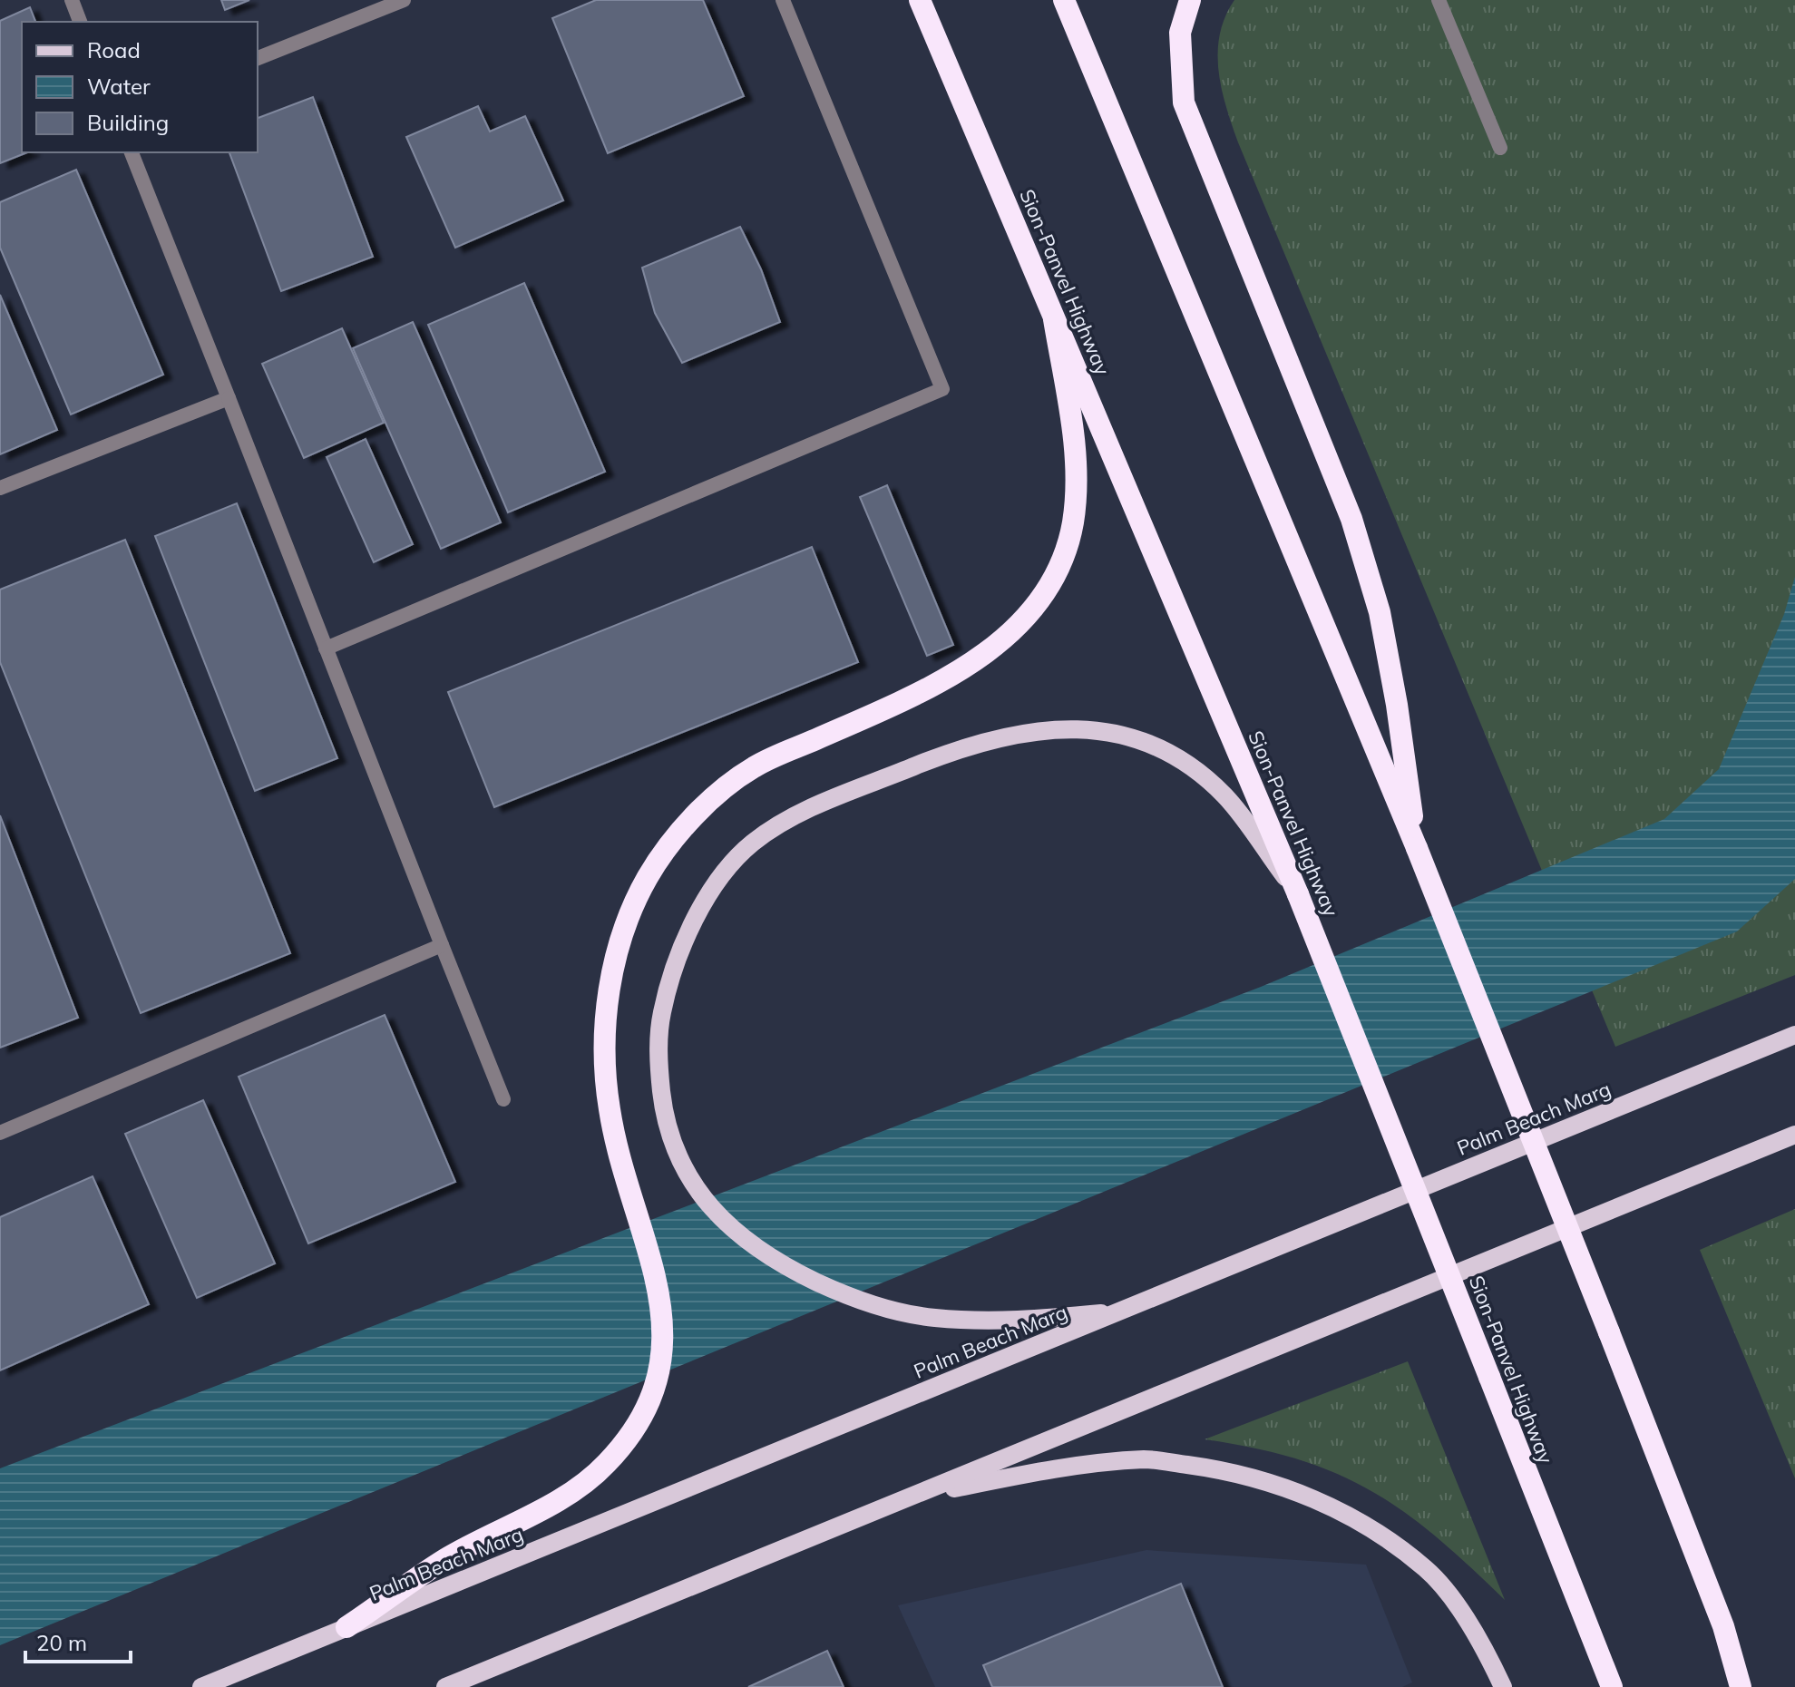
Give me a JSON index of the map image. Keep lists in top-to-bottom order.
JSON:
{
  "streets": {
    "highway": ["Sion-Panvel Highway"],
    "main road": ["Palm Beach Marg"]
  },
  "legend": ["Road", "Water", "Building"],
  "scale_bar": "20 m"
}
